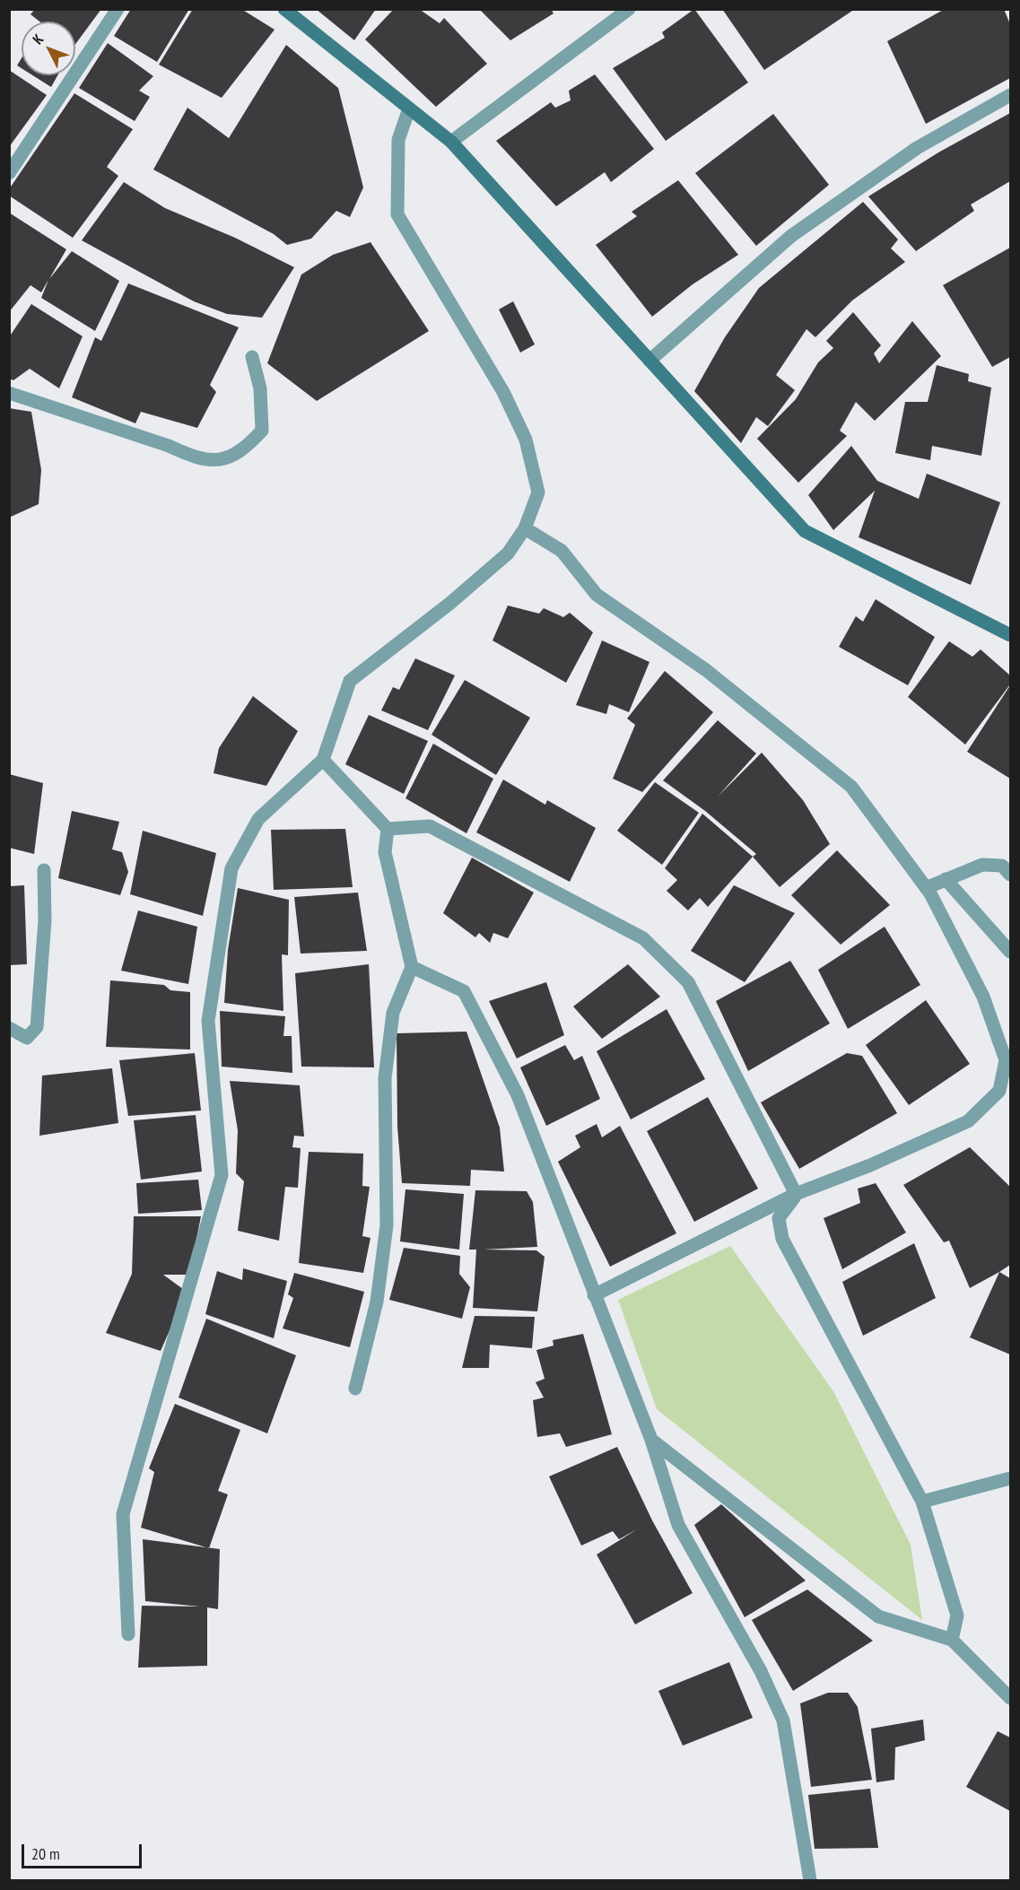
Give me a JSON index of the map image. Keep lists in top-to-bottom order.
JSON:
{
  "scale_bar": "20 m",
  "north": "top left"
}
